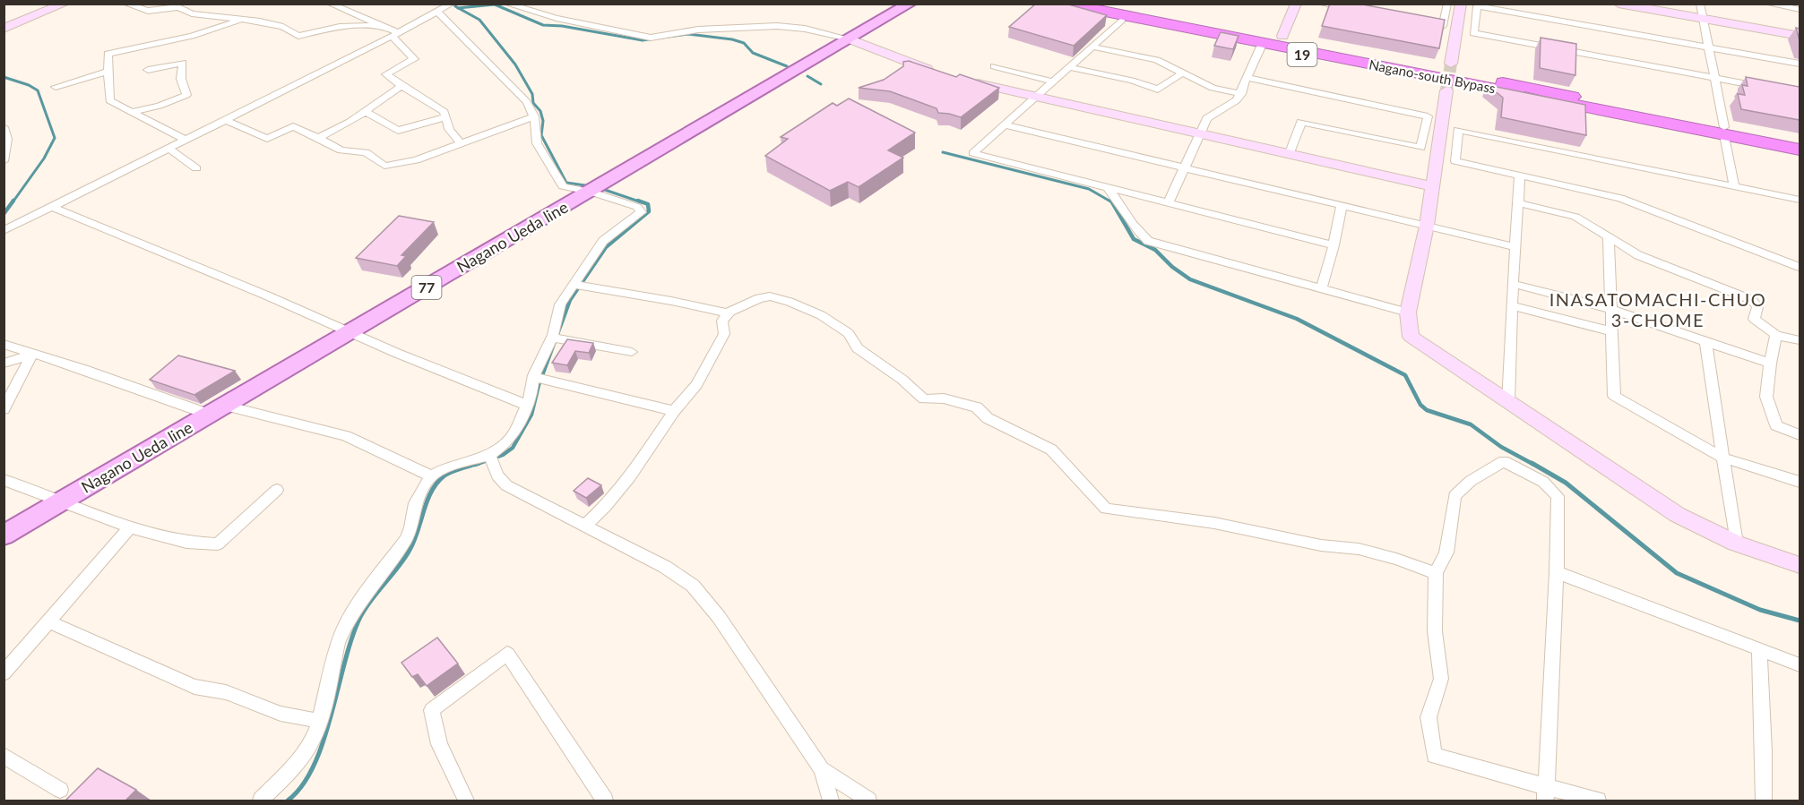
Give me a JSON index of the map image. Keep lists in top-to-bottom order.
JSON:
{
  "streets": {
    "highway": ["19", "Nagano-south Bypass"],
    "main road": ["Nagano Ueda line", "77"]
  },
  "crossings": [
    ["19", "Nagano-south Bypass"]
  ],
  "districts": ["INASATOMACHI-CHUO 3-CHOME"]
}
